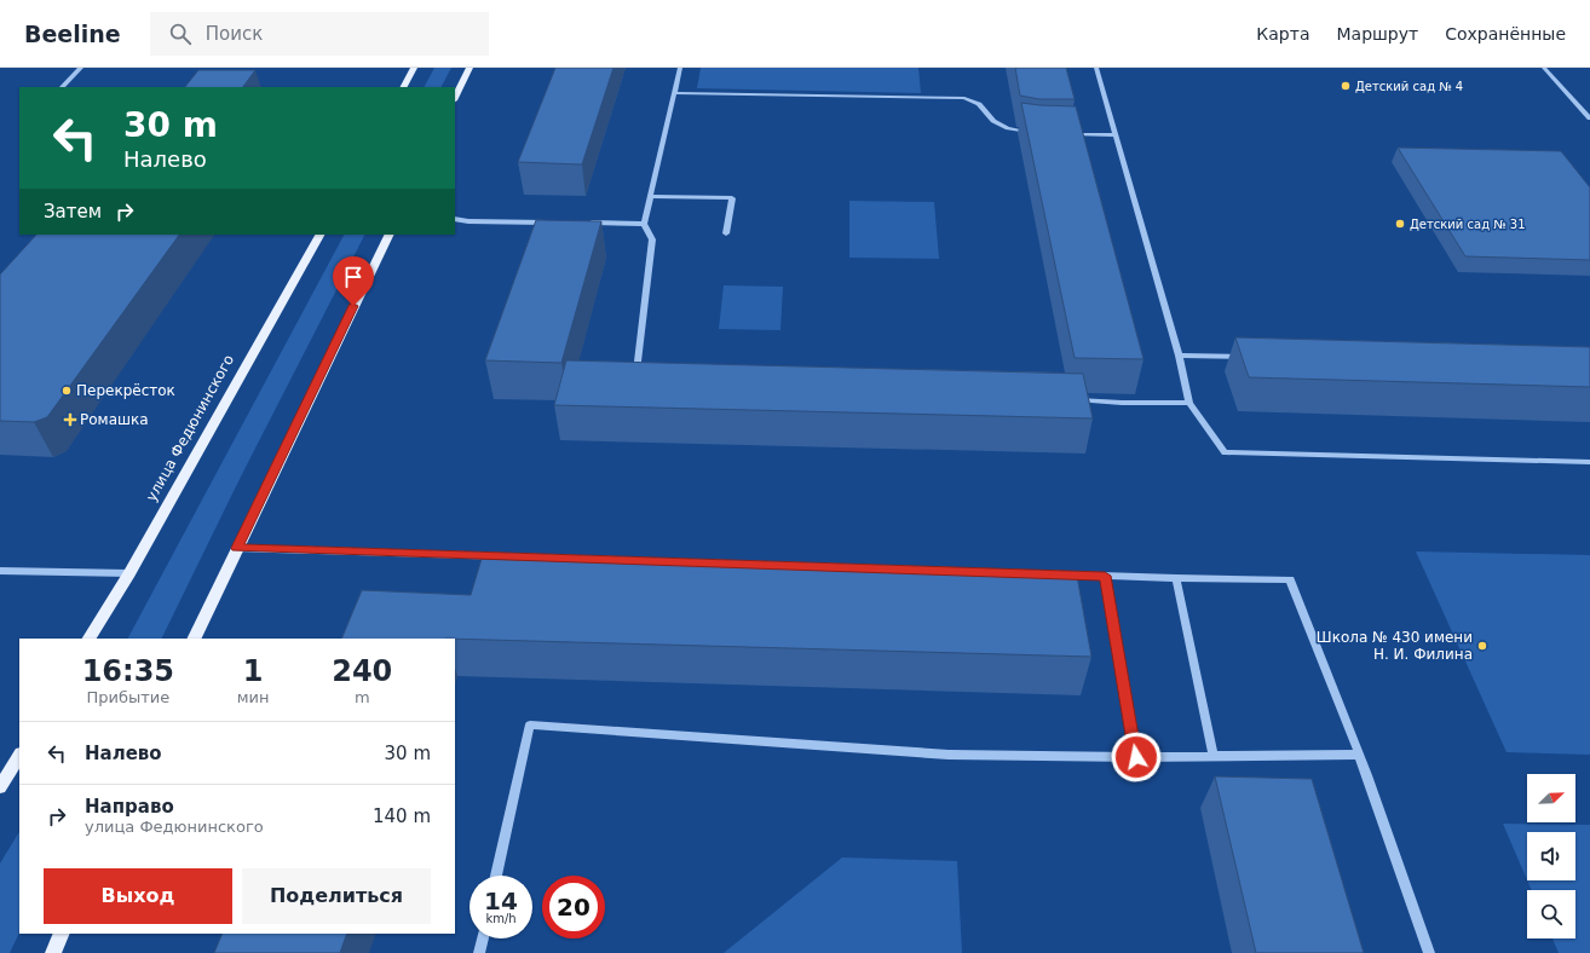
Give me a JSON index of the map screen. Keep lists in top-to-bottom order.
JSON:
{
  "streets": {
    "main road": ["улица Федюнинского"]
  },
  "places": {
    "other": [
      "Детский сад № 4",
      "Детский сад № 31",
      "Перекрёсток",
      "Школа № 430 имени Н. И. Филина"
    ],
    "health": ["Ромашка"]
  },
  "north": "top right",
  "page": {
    "header": "Beeline",
    "search": "Поиск",
    "nav": ["Карта", "Маршрут", "Сохранённые"],
    "turn": ["30 m", "Налево"],
    "then": "Затем",
    "eta": [
      "16:35",
      "Прибытие",
      "1",
      "мин",
      "240",
      "m"
    ],
    "list": [
      {
        "name": "Налево",
        "value": "30 m"
      },
      {
        "name": "Направо",
        "note": "улица Федюнинского",
        "value": "140 m"
      }
    ],
    "buttons": ["Выход", "Поделиться"],
    "speed": "14 km/h",
    "limit": "20"
  }
}
